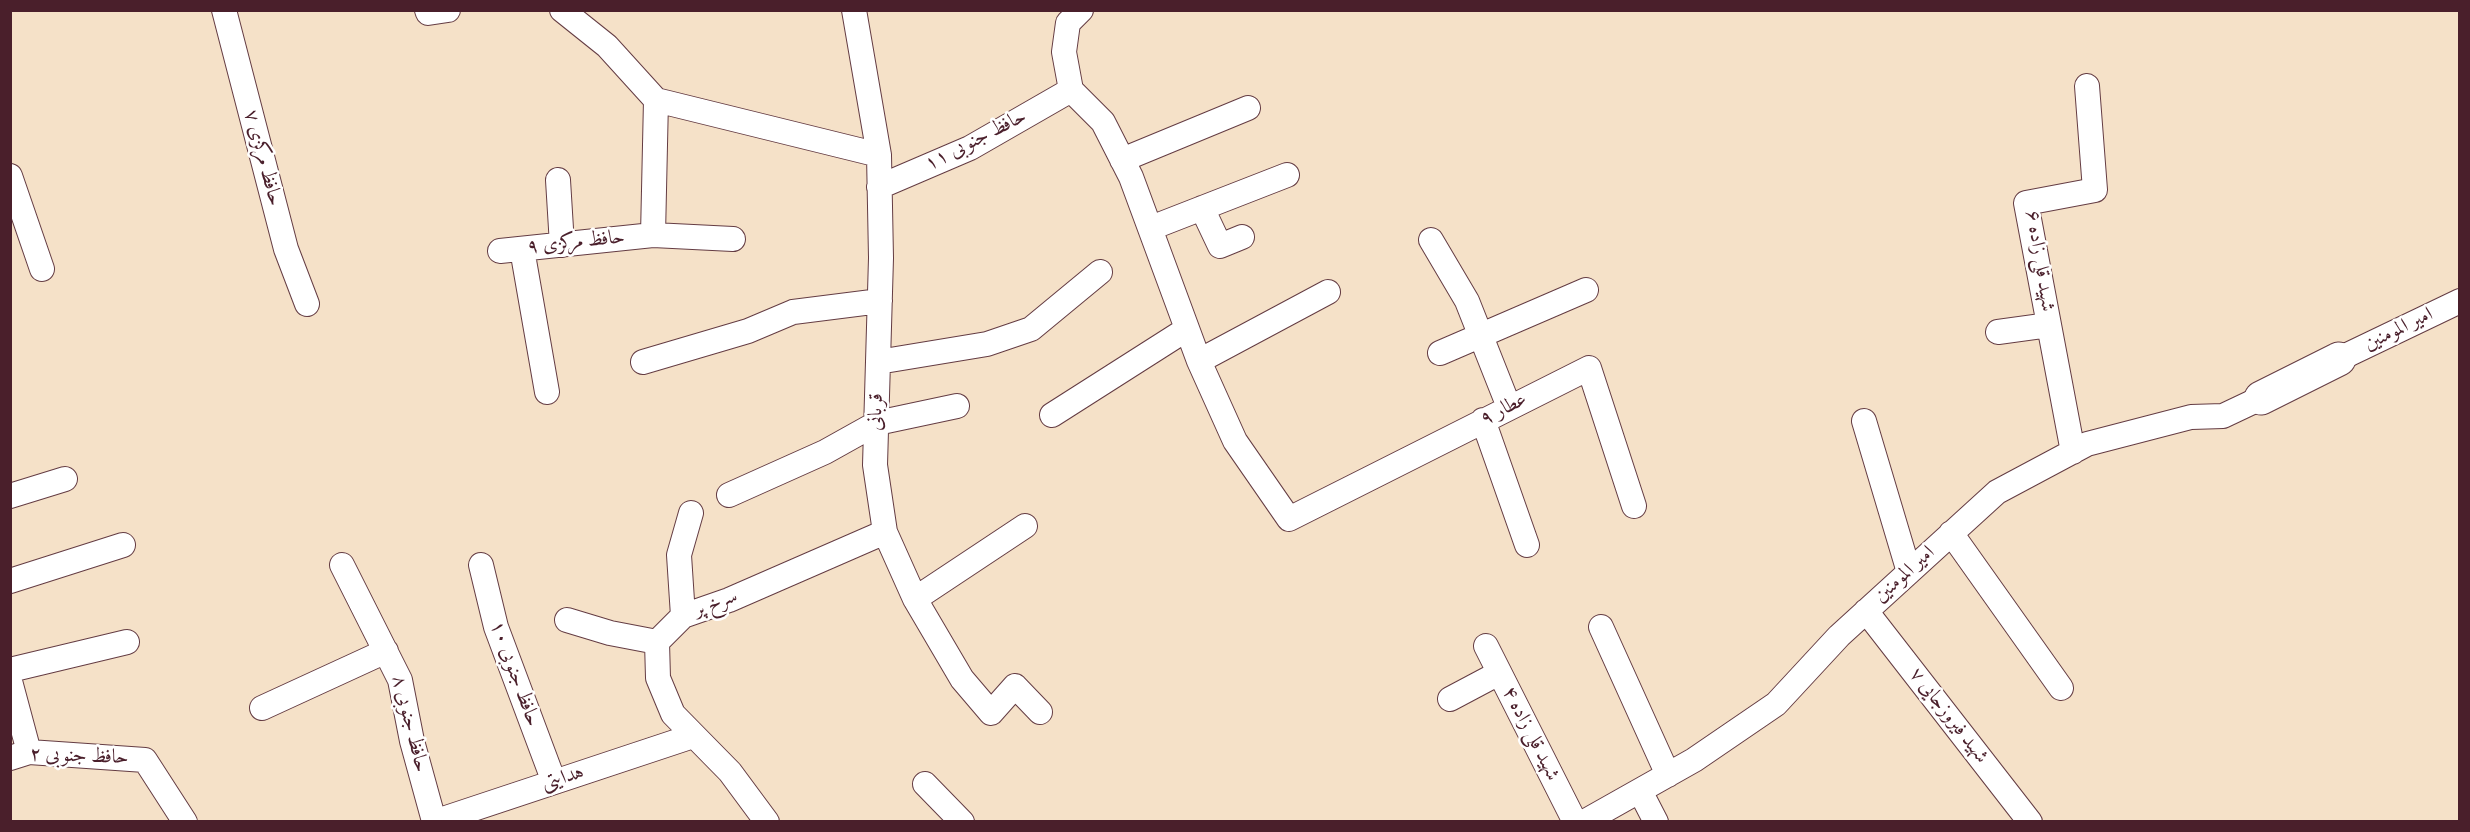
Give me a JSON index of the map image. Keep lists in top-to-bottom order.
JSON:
{
  "streets": {
    "street": [
      "حافظ جنوبی ۱۱",
      "حافظ مرکزی ۷",
      "حافظ مرکزی ۹",
      "شهید قلی زاده ۶",
      "امیر المومنین",
      "عطار ۹",
      "قربانی",
      "سرخ پر",
      "حافظ جنوبی ۱۰",
      "شهید فیروزجایی ۷",
      "حافظ جنوبی ۸",
      "شهید قلی زاده ۴",
      "حافظ جنوبی ۲",
      "هدایتی"
    ]
  },
  "crossings": [
    ["حافظ جنوبی ۱۱", "قربانی"],
    ["شهید قلی زاده ۶", "امیر المومنین"],
    ["امیر المومنین", "شهید فیروزجایی ۷"],
    ["قربانی", "سرخ پر"],
    ["حافظ جنوبی ۱۰", "هدایتی"],
    ["حافظ جنوبی ۸", "هدایتی"]
  ]
}
